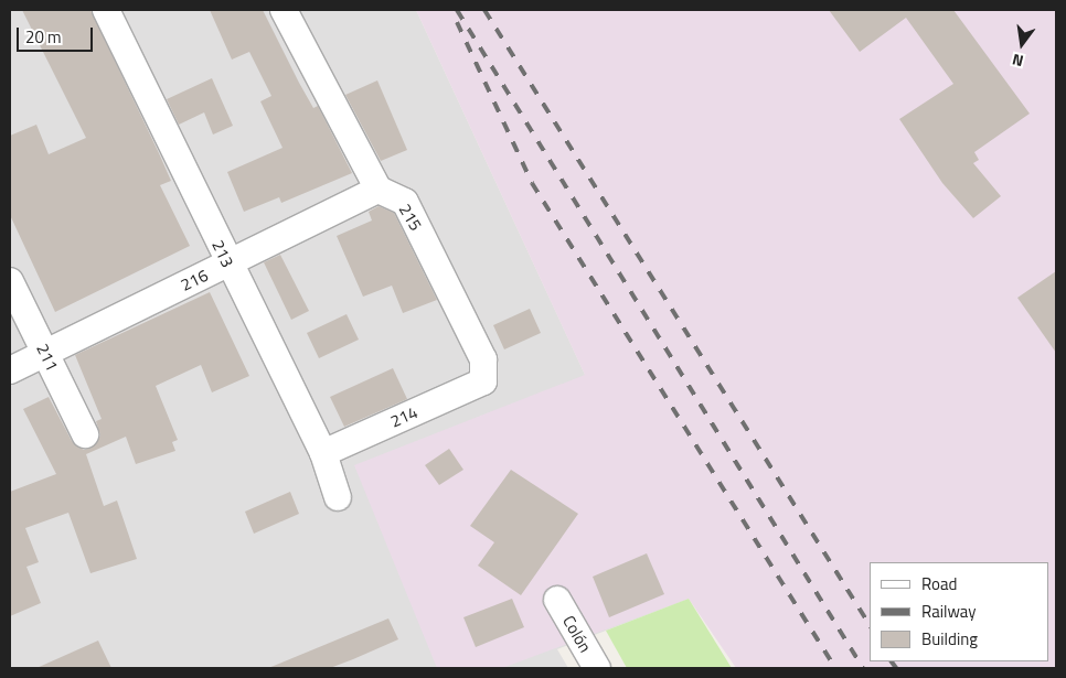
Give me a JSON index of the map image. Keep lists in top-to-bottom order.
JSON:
{
  "streets": {
    "street": [
      "215",
      "213",
      "216",
      "211",
      "214",
      "Colón"
    ]
  },
  "crossings": [
    ["215", "216"],
    ["215", "214"],
    ["213", "216"],
    ["213", "214"],
    ["216", "211"]
  ],
  "legend": ["Road", "Railway", "Building"],
  "scale_bar": "20 m",
  "north": "bottom"
}
